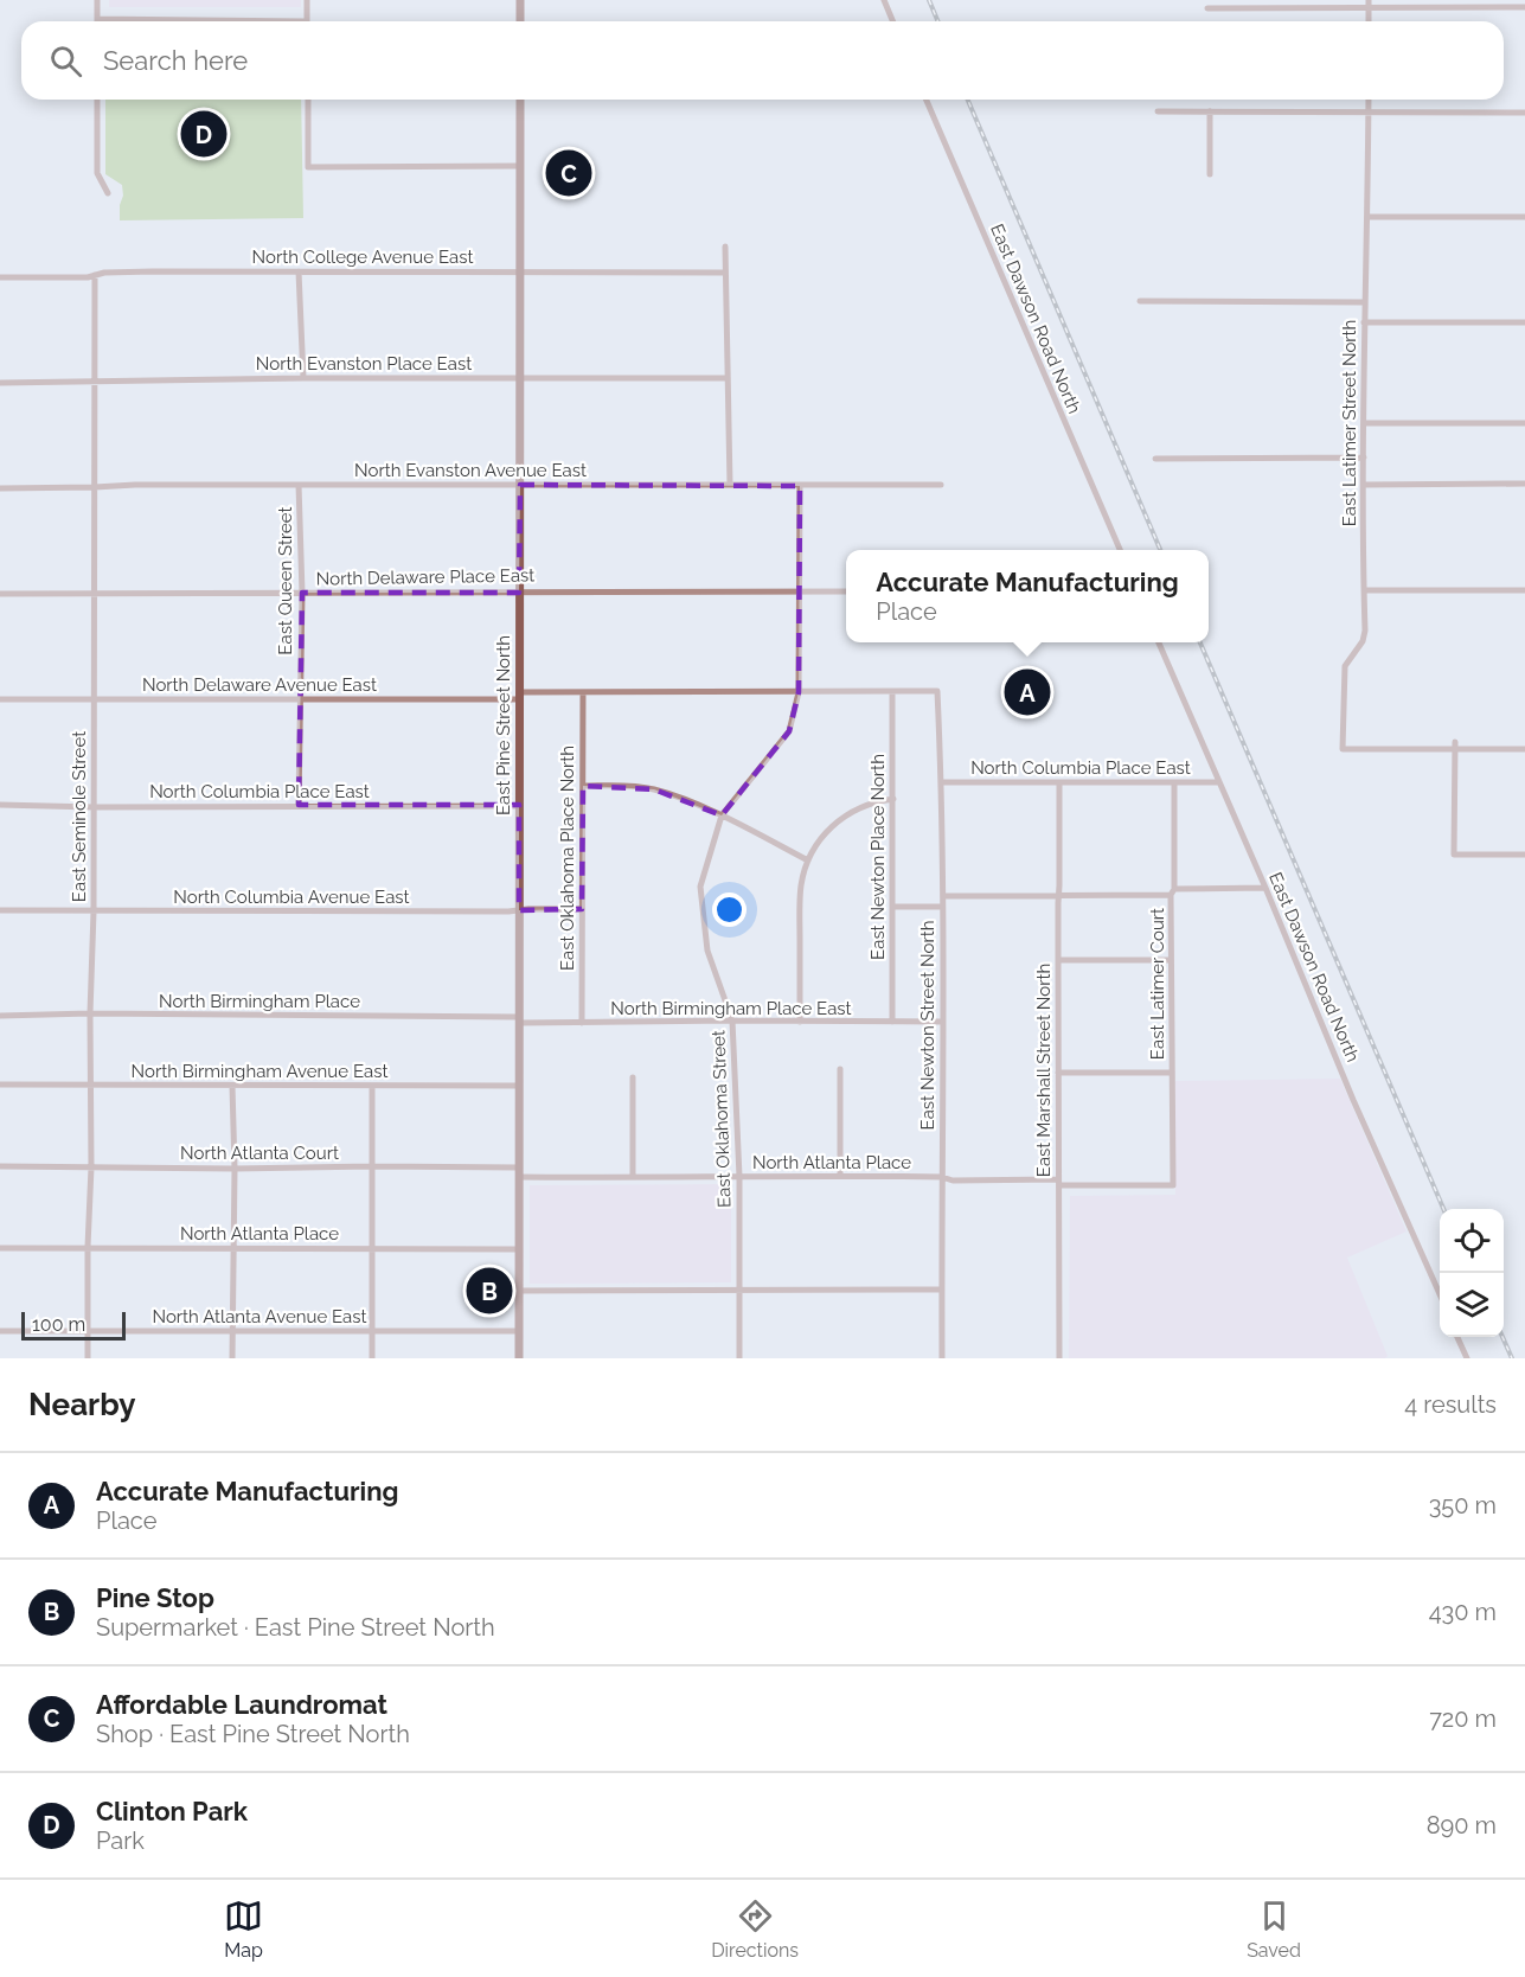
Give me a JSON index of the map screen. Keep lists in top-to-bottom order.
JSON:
{
  "streets": {
    "main road": ["East Pine Street North"],
    "street": [
      "North College Avenue East",
      "East Dawson Road North",
      "North Evanston Place East",
      "East Latimer Street North",
      "North Evanston Avenue East",
      "North Delaware Place East",
      "East Queen Street",
      "North Delaware Avenue East",
      "North Columbia Place East",
      "East Seminole Street",
      "East Newton Place North",
      "East Oklahoma Place North",
      "North Columbia Avenue East",
      "East Latimer Court",
      "North Birmingham Place",
      "North Birmingham Place East",
      "East Newton Street North",
      "East Marshall Street North",
      "North Birmingham Avenue East",
      "East Oklahoma Street",
      "North Atlanta Court",
      "North Atlanta Place",
      "North Atlanta Avenue East"
    ]
  },
  "crossings": [
    ["North College Avenue East", "East Pine Street North"],
    ["North College Avenue East", "East Seminole Street"],
    ["East Dawson Road North", "North Columbia Place East"],
    ["North Evanston Place East", "East Pine Street North"],
    ["North Evanston Place East", "East Seminole Street"],
    ["North Evanston Avenue East", "East Queen Street"],
    ["North Evanston Avenue East", "East Pine Street North"],
    ["North Evanston Avenue East", "East Seminole Street"],
    ["North Evanston Avenue East", "East Oklahoma Street"],
    ["North Delaware Place East", "East Queen Street"],
    ["North Delaware Place East", "East Pine Street North"],
    ["North Delaware Place East", "East Seminole Street"],
    ["North Delaware Place East", "East Oklahoma Street"],
    ["East Queen Street", "North Delaware Avenue East"],
    ["East Queen Street", "North Columbia Place East"],
    ["North Delaware Avenue East", "East Pine Street North"],
    ["North Delaware Avenue East", "East Seminole Street"],
    ["North Delaware Avenue East", "East Newton Place North"],
    ["North Delaware Avenue East", "East Oklahoma Place North"],
    ["North Delaware Avenue East", "East Newton Street North"],
    ["North Delaware Avenue East", "East Oklahoma Street"],
    ["East Pine Street North", "North Columbia Place East"],
    ["East Pine Street North", "North Columbia Avenue East"],
    ["East Pine Street North", "North Birmingham Place"],
    ["East Pine Street North", "North Birmingham Place East"],
    ["East Pine Street North", "North Birmingham Avenue East"],
    ["East Pine Street North", "North Atlanta Court"],
    ["East Pine Street North", "North Atlanta Place"],
    ["East Pine Street North", "North Atlanta Avenue East"],
    ["North Columbia Place East", "East Seminole Street"],
    ["North Columbia Place East", "East Latimer Court"],
    ["North Columbia Place East", "East Newton Street North"],
    ["North Columbia Place East", "East Marshall Street North"],
    ["East Seminole Street", "North Columbia Avenue East"],
    ["East Seminole Street", "North Birmingham Place"],
    ["East Seminole Street", "North Birmingham Avenue East"],
    ["East Seminole Street", "North Atlanta Court"],
    ["East Seminole Street", "North Atlanta Place"],
    ["East Seminole Street", "North Atlanta Avenue East"],
    ["East Newton Place North", "North Birmingham Place East"],
    ["East Oklahoma Place North", "North Columbia Avenue East"],
    ["East Oklahoma Place North", "North Birmingham Place East"],
    ["East Latimer Court", "North Atlanta Place"],
    ["North Birmingham Place", "North Birmingham Place East"],
    ["North Birmingham Place East", "East Newton Street North"],
    ["North Birmingham Place East", "East Oklahoma Street"],
    ["East Newton Street North", "North Atlanta Place"],
    ["East Marshall Street North", "North Atlanta Place"],
    ["East Oklahoma Street", "North Atlanta Place"],
    ["North Atlanta Court", "North Atlanta Place"]
  ],
  "scale_bar": "100 m",
  "page": {
    "search": "Search here",
    "pins": [
      "D",
      "C",
      "A",
      "B"
    ],
    "popup": ["Accurate Manufacturing", "Place"],
    "scale": "100 m",
    "heading": ["Nearby", "4 results"],
    "list": [
      {
        "mark": "A",
        "name": "Accurate Manufacturing",
        "note": "Place",
        "value": "350 m"
      },
      {
        "mark": "B",
        "name": "Pine Stop",
        "note": "Supermarket · East Pine Street North",
        "value": "430 m"
      },
      {
        "mark": "C",
        "name": "Affordable Laundromat",
        "note": "Shop · East Pine Street North",
        "value": "720 m"
      },
      {
        "mark": "D",
        "name": "Clinton Park",
        "note": "Park",
        "value": "890 m"
      }
    ],
    "nav": ["Map", "Directions", "Saved"]
  }
}
